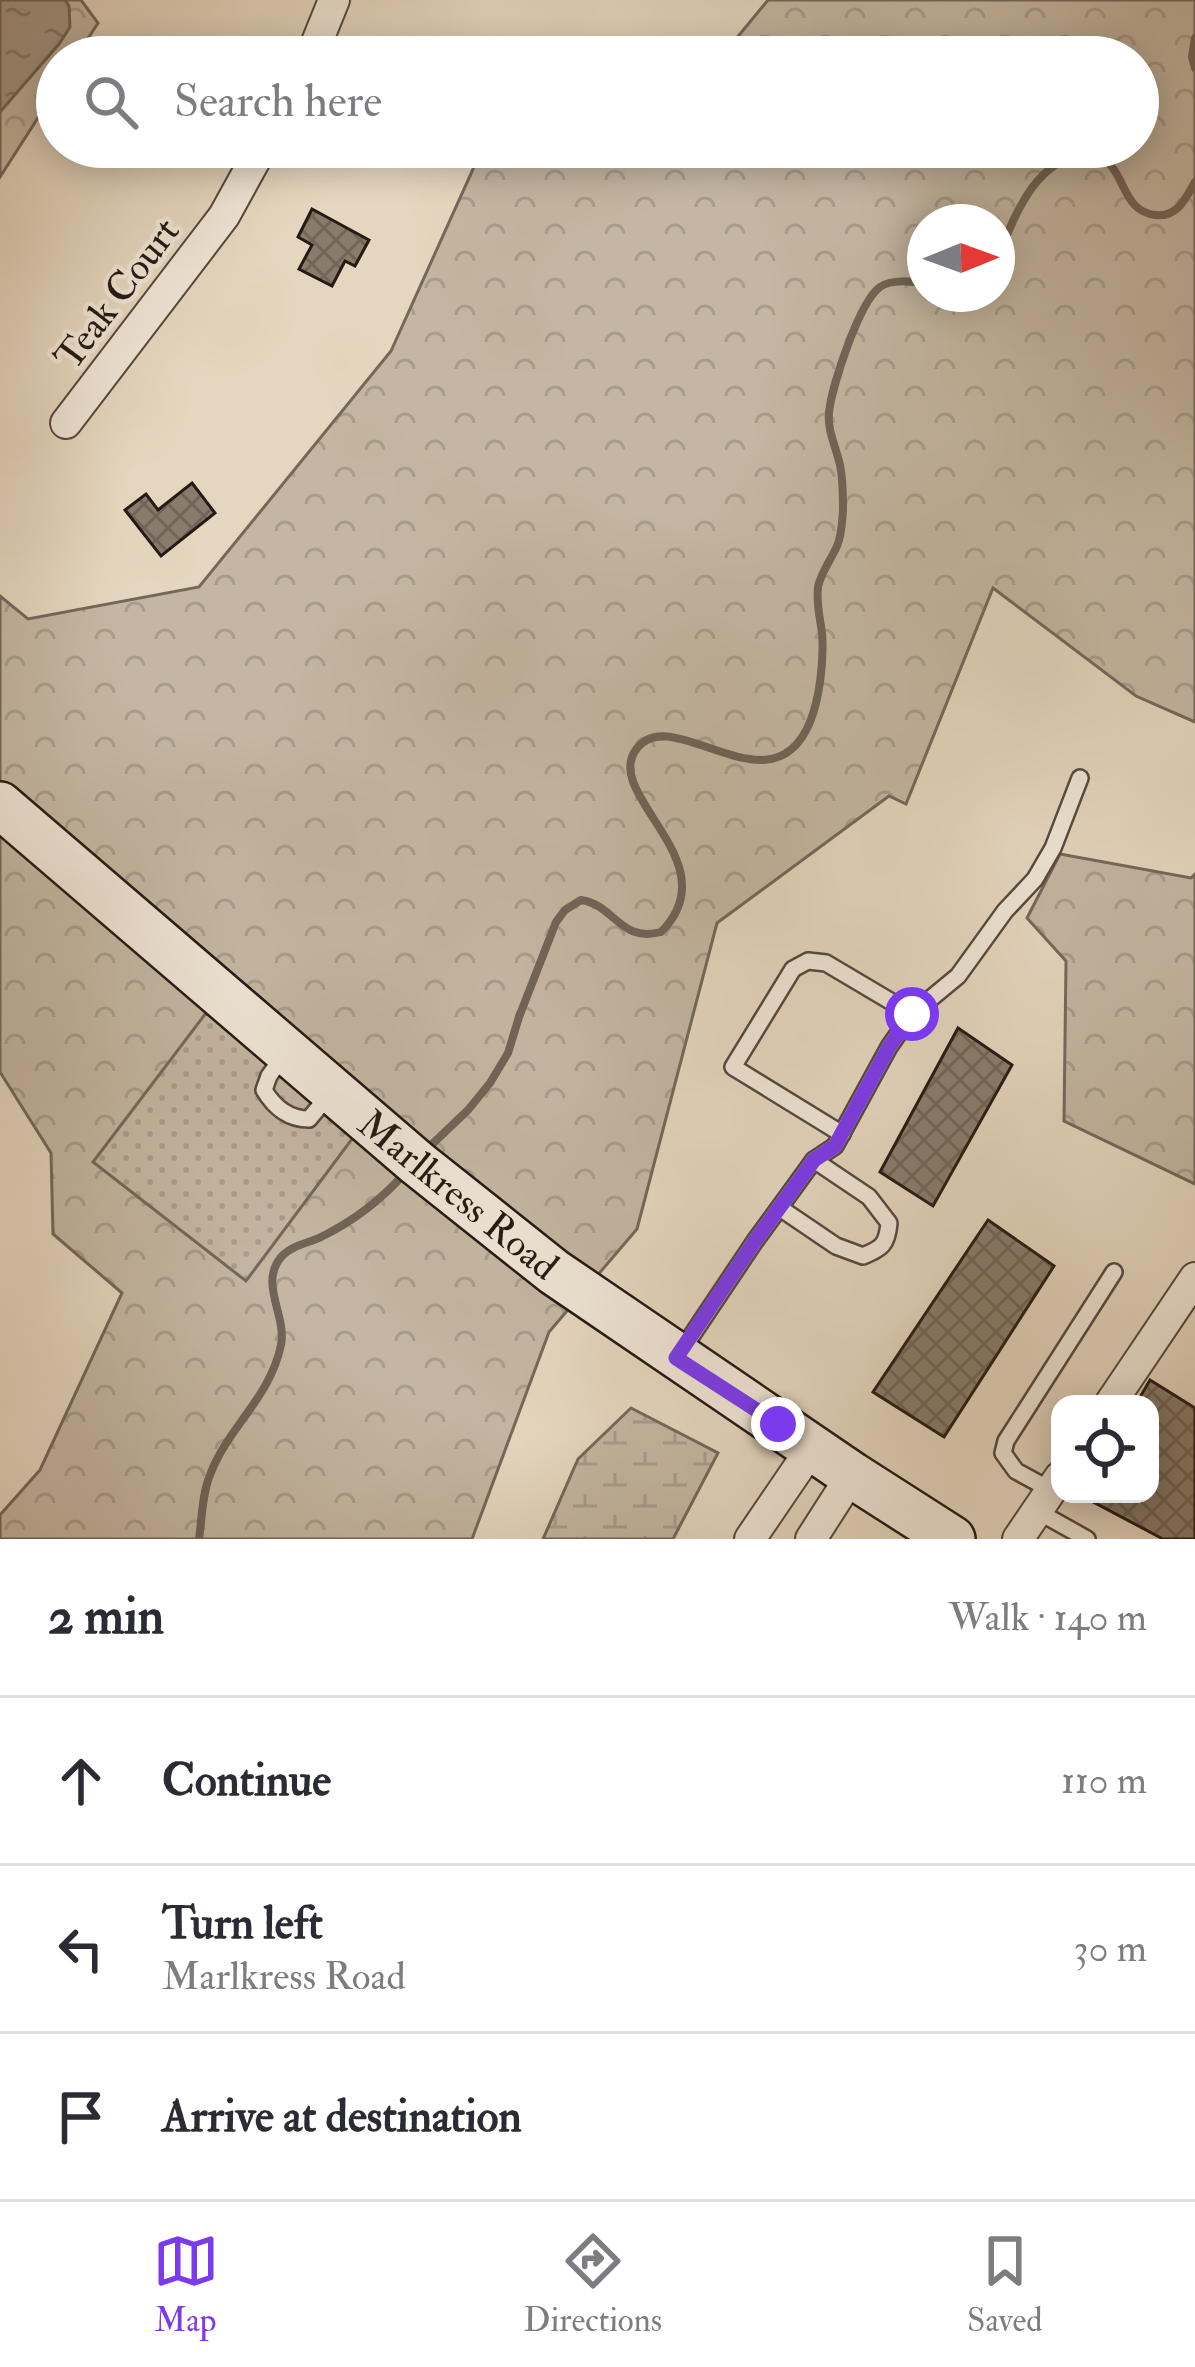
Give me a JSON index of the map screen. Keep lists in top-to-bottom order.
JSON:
{
  "streets": {
    "street": ["Teak Court", "Marlkress Road"]
  },
  "north": "right",
  "page": {
    "search": "Search here",
    "heading": ["2 min", "Walk · 140 m"],
    "list": [
      ["Continue", "110 m"],
      ["Turn left", "Marlkress Road", "30 m"],
      "Arrive at destination"
    ],
    "nav": ["Map", "Directions", "Saved"]
  }
}
